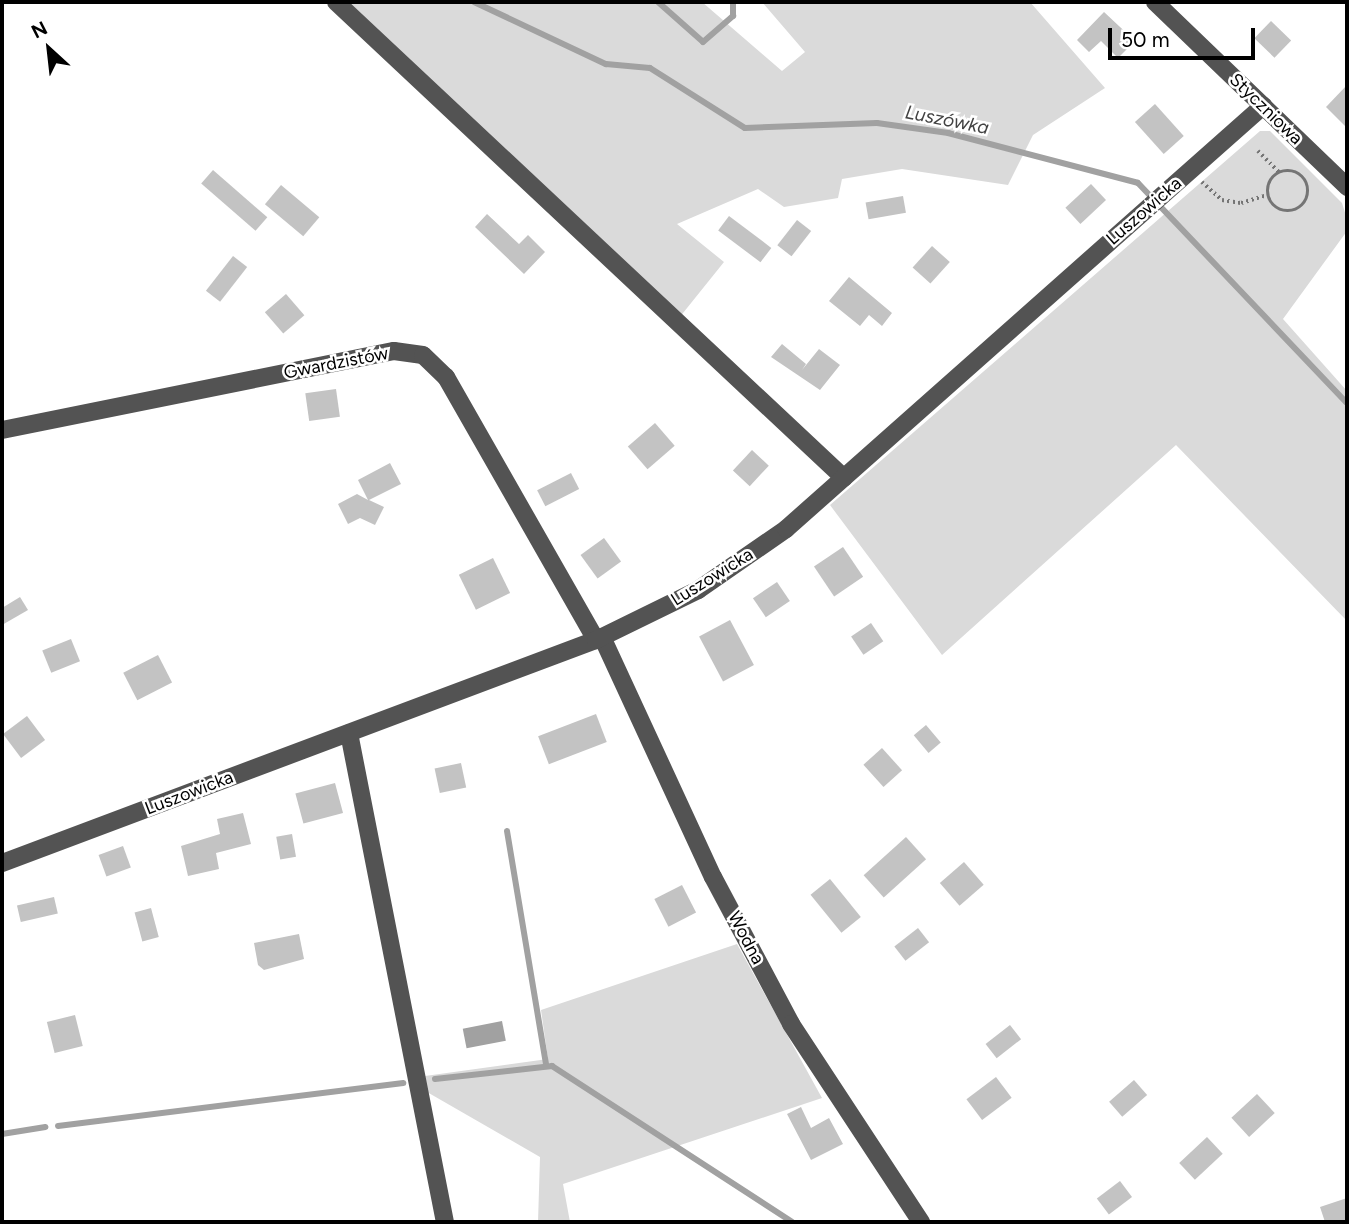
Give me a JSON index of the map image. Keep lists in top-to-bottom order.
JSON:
{
  "streets": {
    "street": [
      "Styczniowa",
      "Luszowicka",
      "Gwardzistów",
      "Wodna"
    ]
  },
  "crossings": [
    ["Styczniowa", "Luszowicka"],
    ["Luszowicka", "Gwardzistów"],
    ["Luszowicka", "Wodna"],
    ["Gwardzistów", "Wodna"]
  ],
  "water": ["Luszówka"],
  "scale_bar": "50 m",
  "north": "top left"
}
